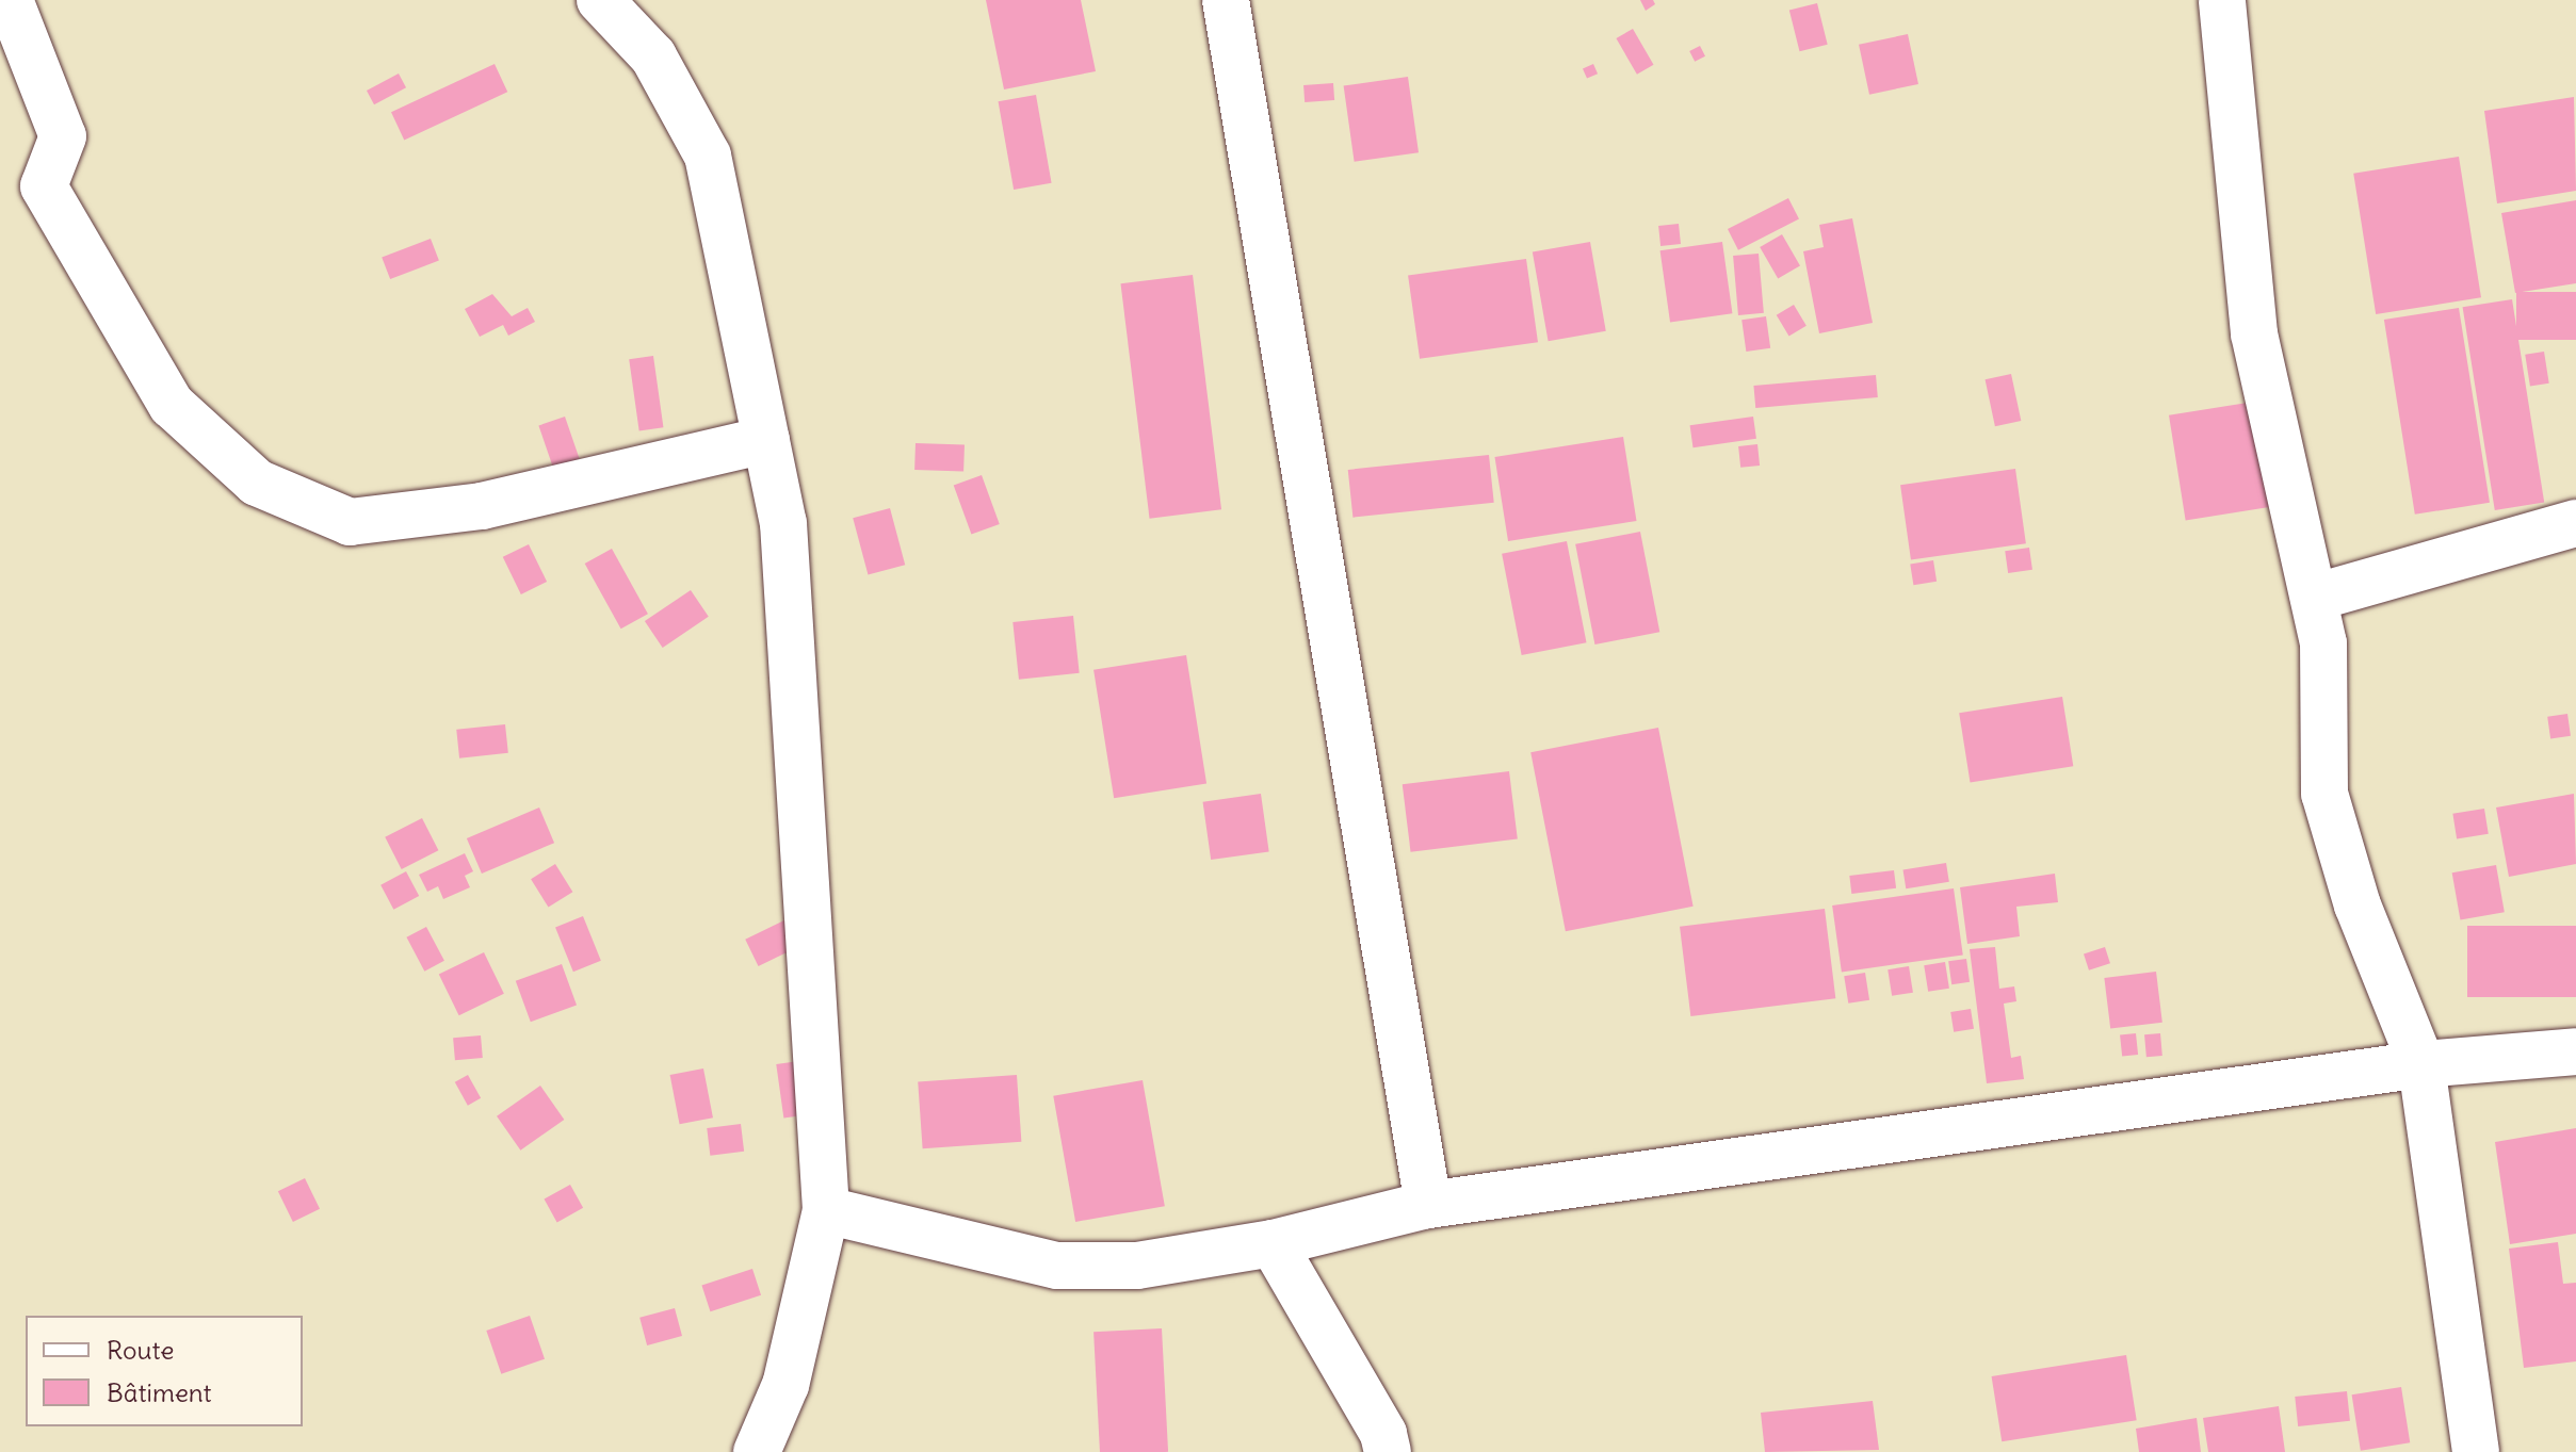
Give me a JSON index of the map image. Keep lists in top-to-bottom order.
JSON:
{
  "legend": ["Route", "Bâtiment"]
}
